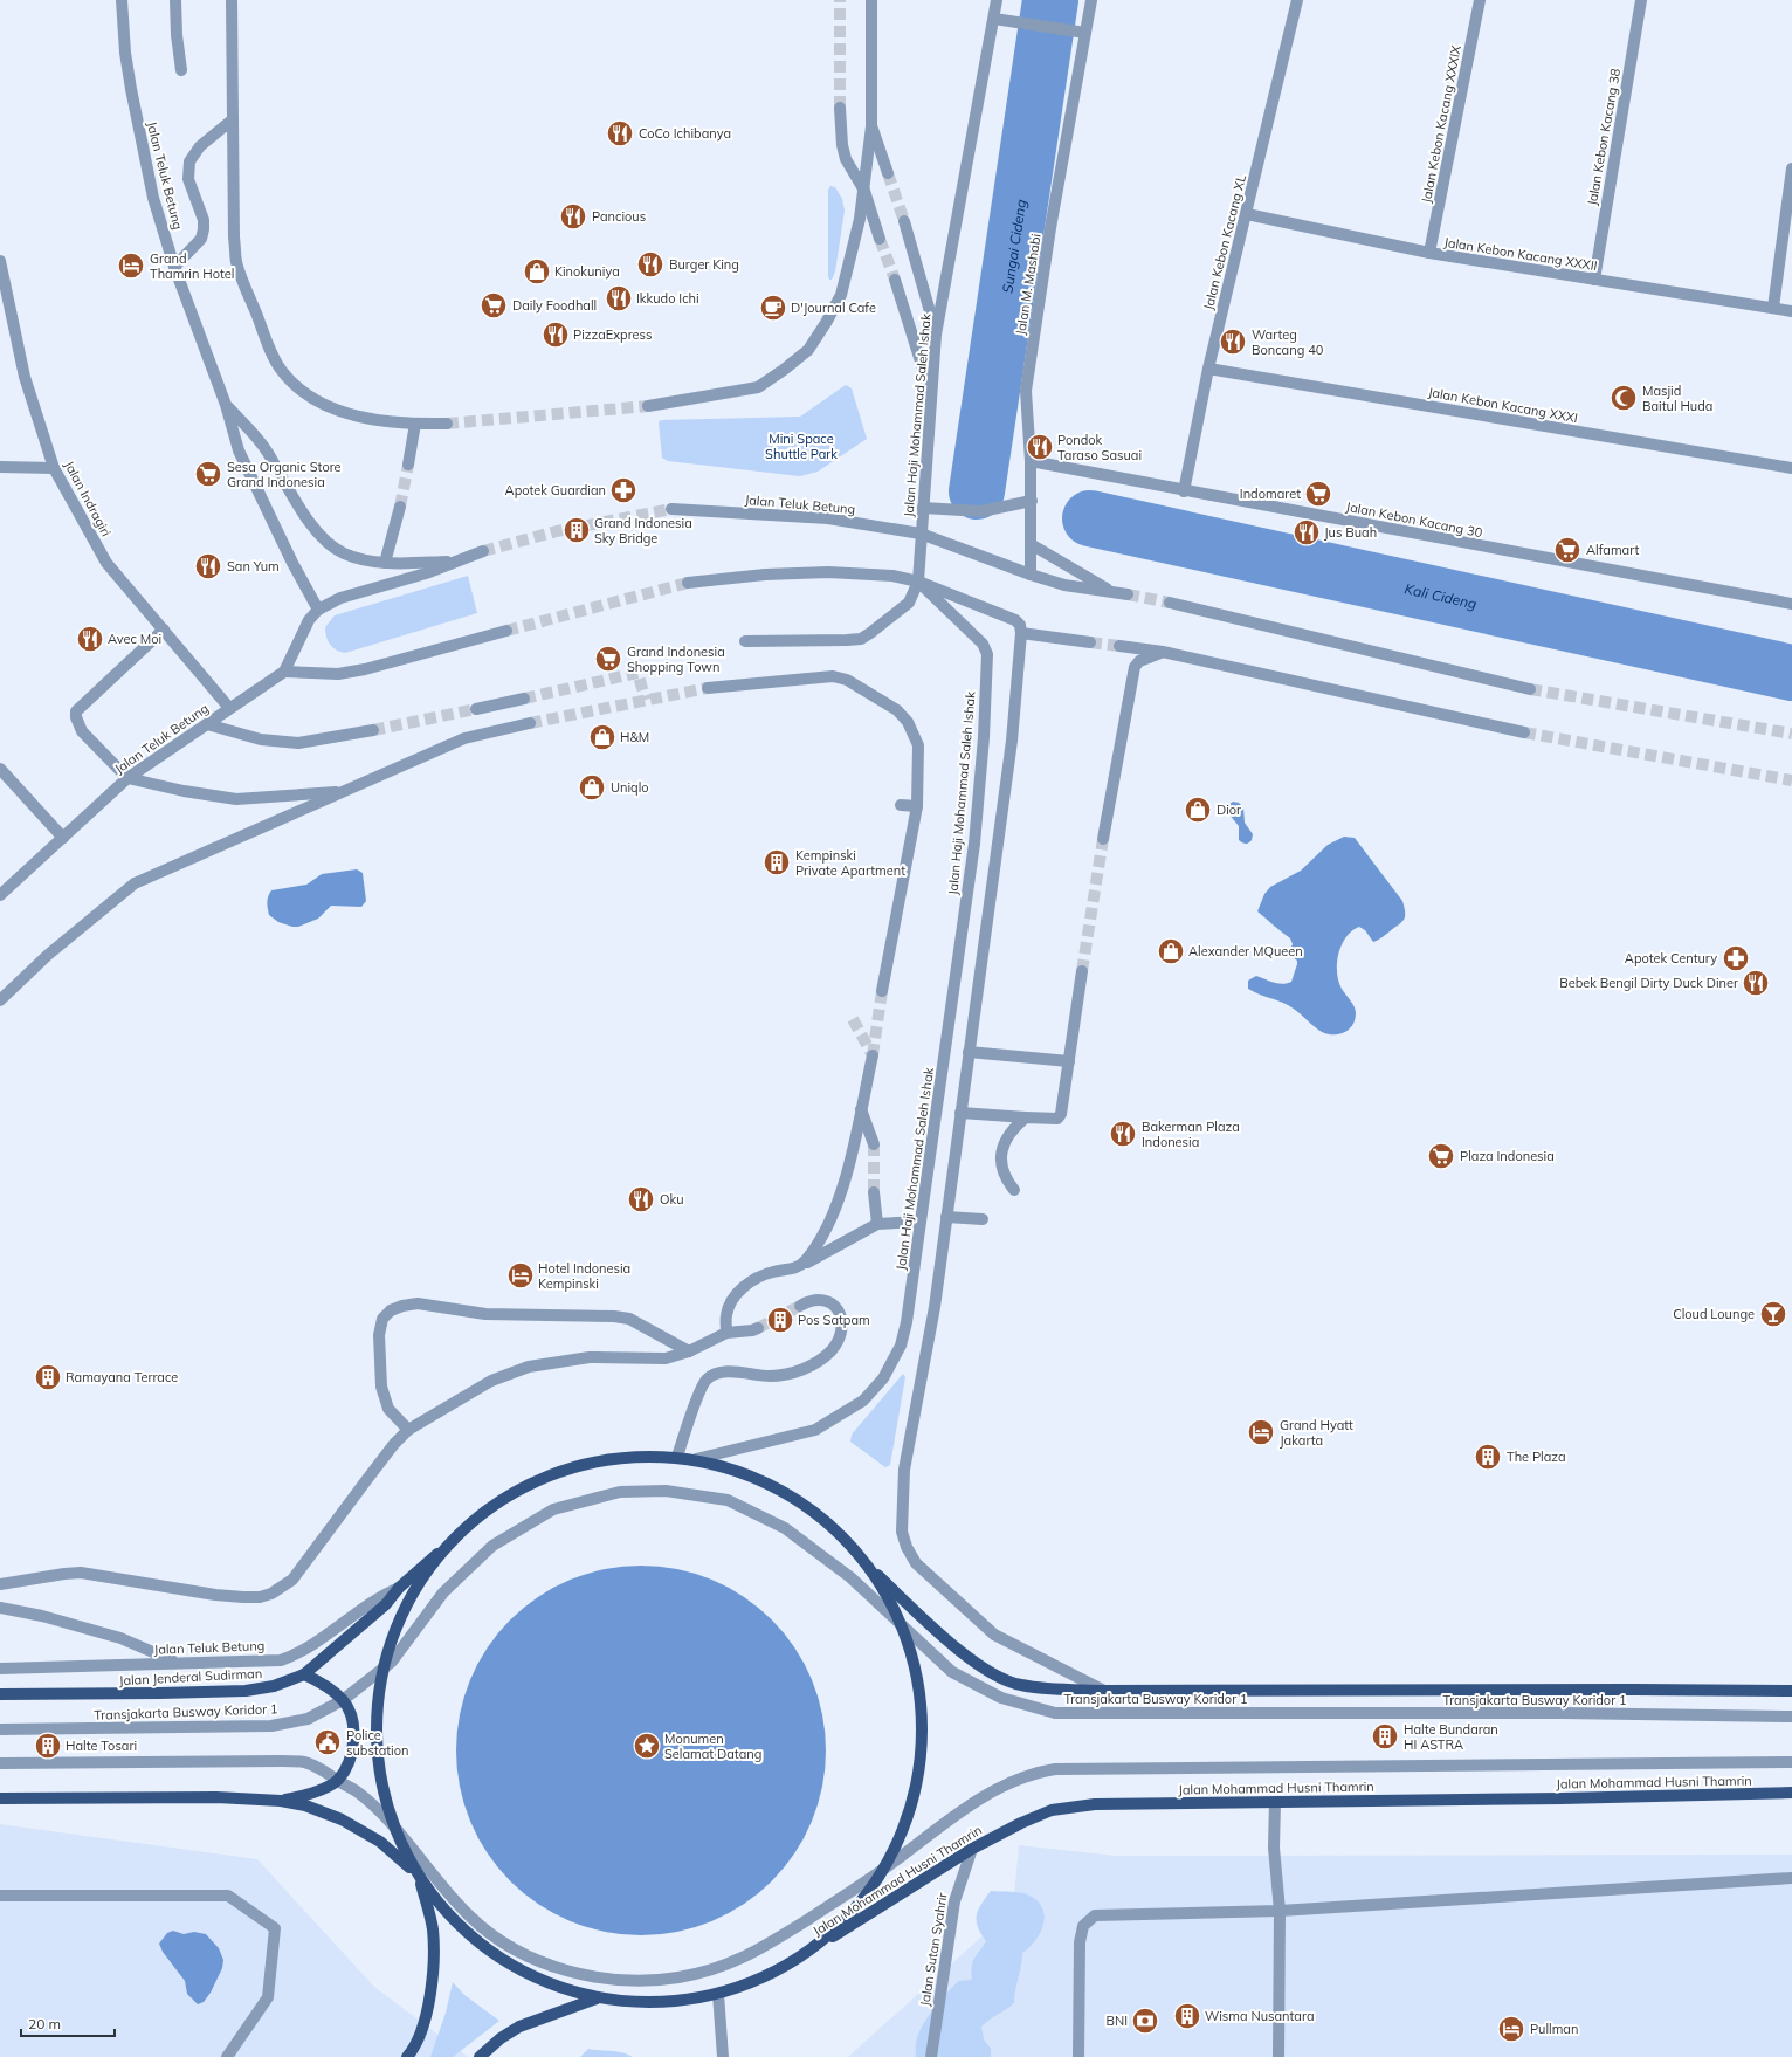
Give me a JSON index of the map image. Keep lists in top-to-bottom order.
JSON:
{
  "streets": {
    "main road": ["Jalan Jenderal Sudirman", "Jalan Mohammad Husni Thamrin"],
    "street": [
      "Jalan Kebon Kacang XXXIX",
      "Jalan Kebon Kacang 38",
      "Jalan Teluk Betung",
      "Jalan Kebon Kacang XL",
      "Jalan Kebon Kacang XXXII",
      "Jalan M. Mashabi",
      "Jalan Kebon Kacang XXXI",
      "Jalan Haji Mohammad Saleh Ishak",
      "Jalan Indragiri",
      "Jalan Kebon Kacang 30",
      "Transjakarta Busway Koridor 1",
      "Jalan Sutan Syahrir"
    ]
  },
  "crossings": [
    ["Jalan Kebon Kacang XXXIX", "Jalan Kebon Kacang XXXII"],
    ["Jalan Kebon Kacang 38", "Jalan Kebon Kacang XXXII"],
    ["Jalan Teluk Betung", "Jalan M. Mashabi"],
    ["Jalan Teluk Betung", "Jalan Haji Mohammad Saleh Ishak"],
    ["Jalan Teluk Betung", "Jalan Indragiri"],
    ["Jalan Teluk Betung", "Jalan Jenderal Sudirman"],
    ["Jalan Kebon Kacang XL", "Jalan Kebon Kacang XXXII"],
    ["Jalan Kebon Kacang XL", "Jalan Kebon Kacang XXXI"],
    ["Jalan Kebon Kacang XL", "Jalan Kebon Kacang 30"],
    ["Jalan M. Mashabi", "Jalan Kebon Kacang 30"],
    ["Jalan Haji Mohammad Saleh Ishak", "Jalan Jenderal Sudirman"],
    ["Jalan Mohammad Husni Thamrin", "Jalan Sutan Syahrir"]
  ],
  "water": ["Sungai Cideng", "Kali Cideng"],
  "parks": ["Mini Space Shuttle Park"],
  "places": {
    "restaurant": [
      "CoCo Ichibanya",
      "Pancious",
      "Burger King",
      "Ikkudo Ichi",
      "PizzaExpress",
      "Warteg Boncang 40",
      "Pondok Taraso Sasuai",
      "Jus Buah",
      "San Yum",
      "Avec Moi",
      "Bebek Bengil Dirty Duck Diner",
      "Bakerman Plaza Indonesia",
      "Oku"
    ],
    "hotel": [
      "Grand Thamrin Hotel",
      "Hotel Indonesia Kempinski",
      "Grand Hyatt Jakarta",
      "Pullman"
    ],
    "shop": [
      "Kinokuniya",
      "H&M",
      "Uniqlo",
      "Dior",
      "Alexander MQueen"
    ],
    "supermarket": [
      "Daily Foodhall",
      "Sesa Organic Store Grand Indonesia",
      "Indomaret",
      "Alfamart",
      "Grand Indonesia Shopping Town",
      "Plaza Indonesia"
    ],
    "cafe": ["D'Journal Cafe"],
    "mosque": ["Masjid Baitul Huda"],
    "pharmacy": ["Apotek Guardian", "Apotek Century"],
    "building": [
      "Grand Indonesia Sky Bridge",
      "Kempinski Private Apartment",
      "Pos Satpam",
      "Ramayana Terrace",
      "The Plaza",
      "Halte Bundaran HI ASTRA",
      "Halte Tosari",
      "Wisma Nusantara"
    ],
    "bar": ["Cloud Lounge"],
    "public building": ["Police substation"],
    "place": ["Monumen Selamat Datang"],
    "bank": ["BNI"]
  },
  "scale_bar": "20 m"
}
